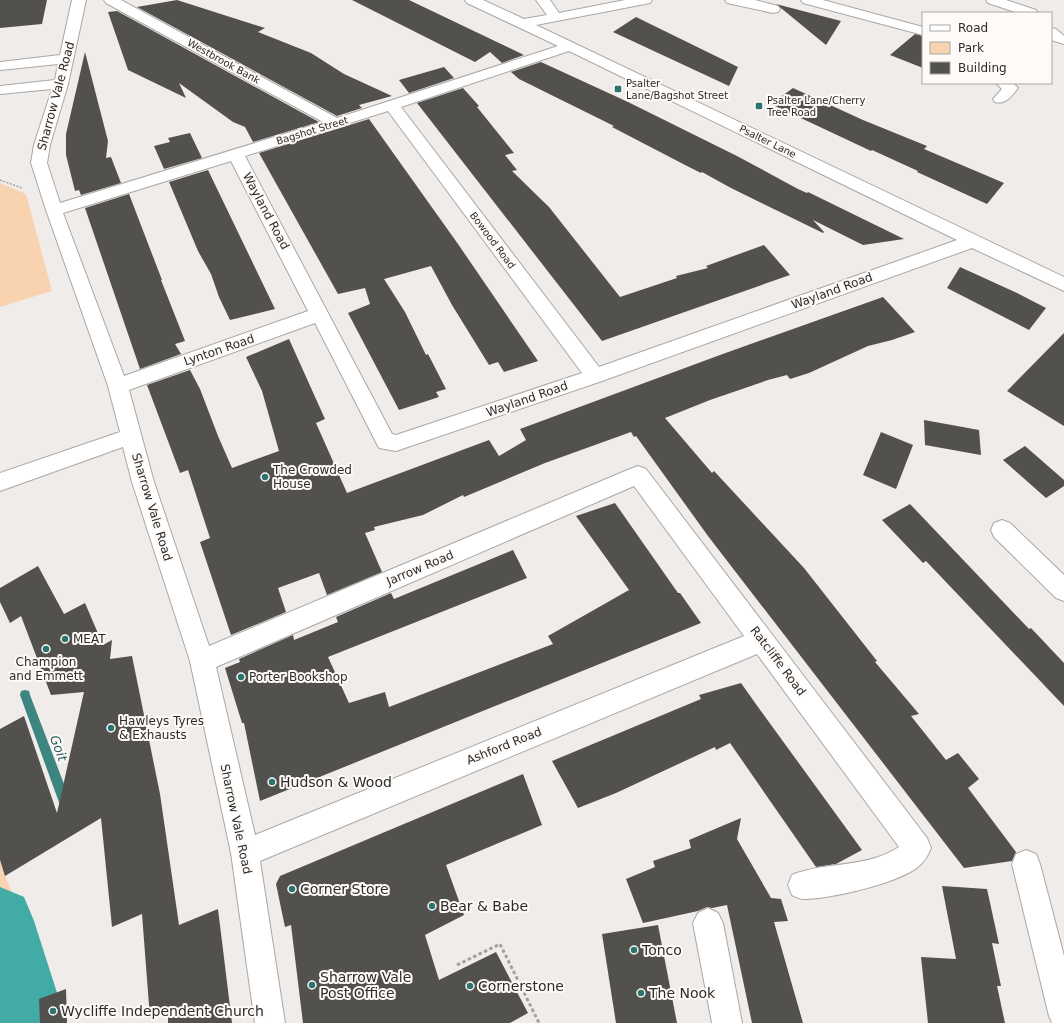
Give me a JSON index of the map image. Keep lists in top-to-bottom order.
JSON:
{
  "streets": {
    "street": [
      "Westbrook Bank",
      "Sharrow Vale Road",
      "Bagshot Street",
      "Psalter Lane",
      "Wayland Road",
      "Bowood Road",
      "Lynton Road",
      "Jarrow Road",
      "Ratcliffe Road",
      "Ashford Road"
    ]
  },
  "crossings": [
    ["Westbrook Bank", "Bagshot Street"],
    ["Sharrow Vale Road", "Bagshot Street"],
    ["Sharrow Vale Road", "Lynton Road"],
    ["Sharrow Vale Road", "Jarrow Road"],
    ["Sharrow Vale Road", "Ashford Road"],
    ["Bagshot Street", "Psalter Lane"],
    ["Bagshot Street", "Wayland Road"],
    ["Bagshot Street", "Bowood Road"],
    ["Psalter Lane", "Wayland Road"],
    ["Wayland Road", "Bowood Road"],
    ["Wayland Road", "Lynton Road"],
    ["Jarrow Road", "Ratcliffe Road"],
    ["Ratcliffe Road", "Ashford Road"]
  ],
  "water": ["Goit"],
  "places": {
    "transit": ["Psalter Lane/Bagshot Street", "Psalter Lane/Cherry Tree Road"],
    "other": [
      "The Crowded House",
      "MEAT",
      "Champion and Emmett",
      "Porter Bookshop",
      "Hawleys Tyres & Exhausts",
      "Hudson & Wood",
      "Corner Store",
      "Bear & Babe",
      "Tonco",
      "Sharrow Vale Post Office",
      "Cornerstone",
      "The Nook",
      "Wycliffe Independent Church"
    ]
  },
  "legend": ["Road", "Park", "Building"]
}
